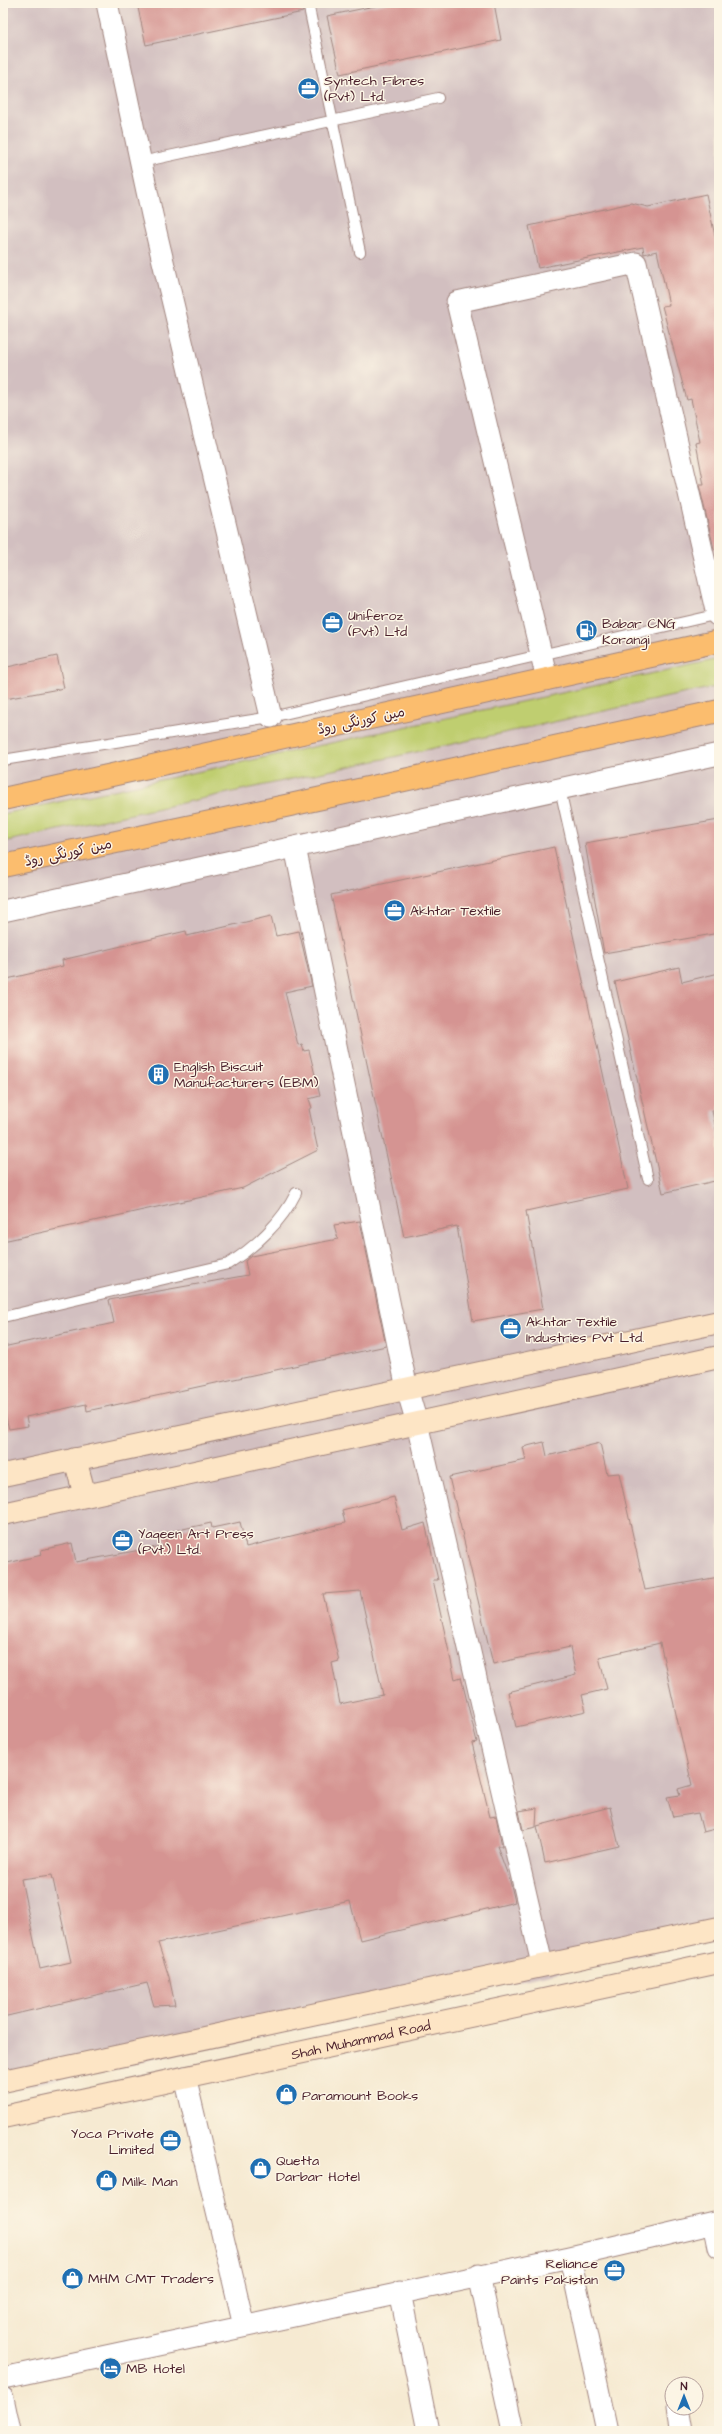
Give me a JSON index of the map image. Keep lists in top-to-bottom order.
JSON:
{
  "streets": {
    "main road": ["مین کورنگی روڈ"],
    "street": ["Shah Muhammad Road"]
  },
  "places": {
    "office": [
      "Syntech Fibres (Pvt) Ltd.",
      "Uniferoz (Pvt) Ltd",
      "Akhtar Textile",
      "Akhtar Textile Industries Pvt Ltd.",
      "Yaqeen Art Press (Pvt.) Ltd.",
      "Yoca Private Limited",
      "Reliance Paints Pakistan"
    ],
    "fuel station": ["Babar CNG Korangi"],
    "building": ["English Biscuit Manufacturers (EBM)"],
    "shop": [
      "Paramount Books",
      "Quetta Darbar Hotel",
      "Milk Man",
      "MHM CMT Traders"
    ],
    "hotel": ["MB Hotel"]
  },
  "north": "top"
}
